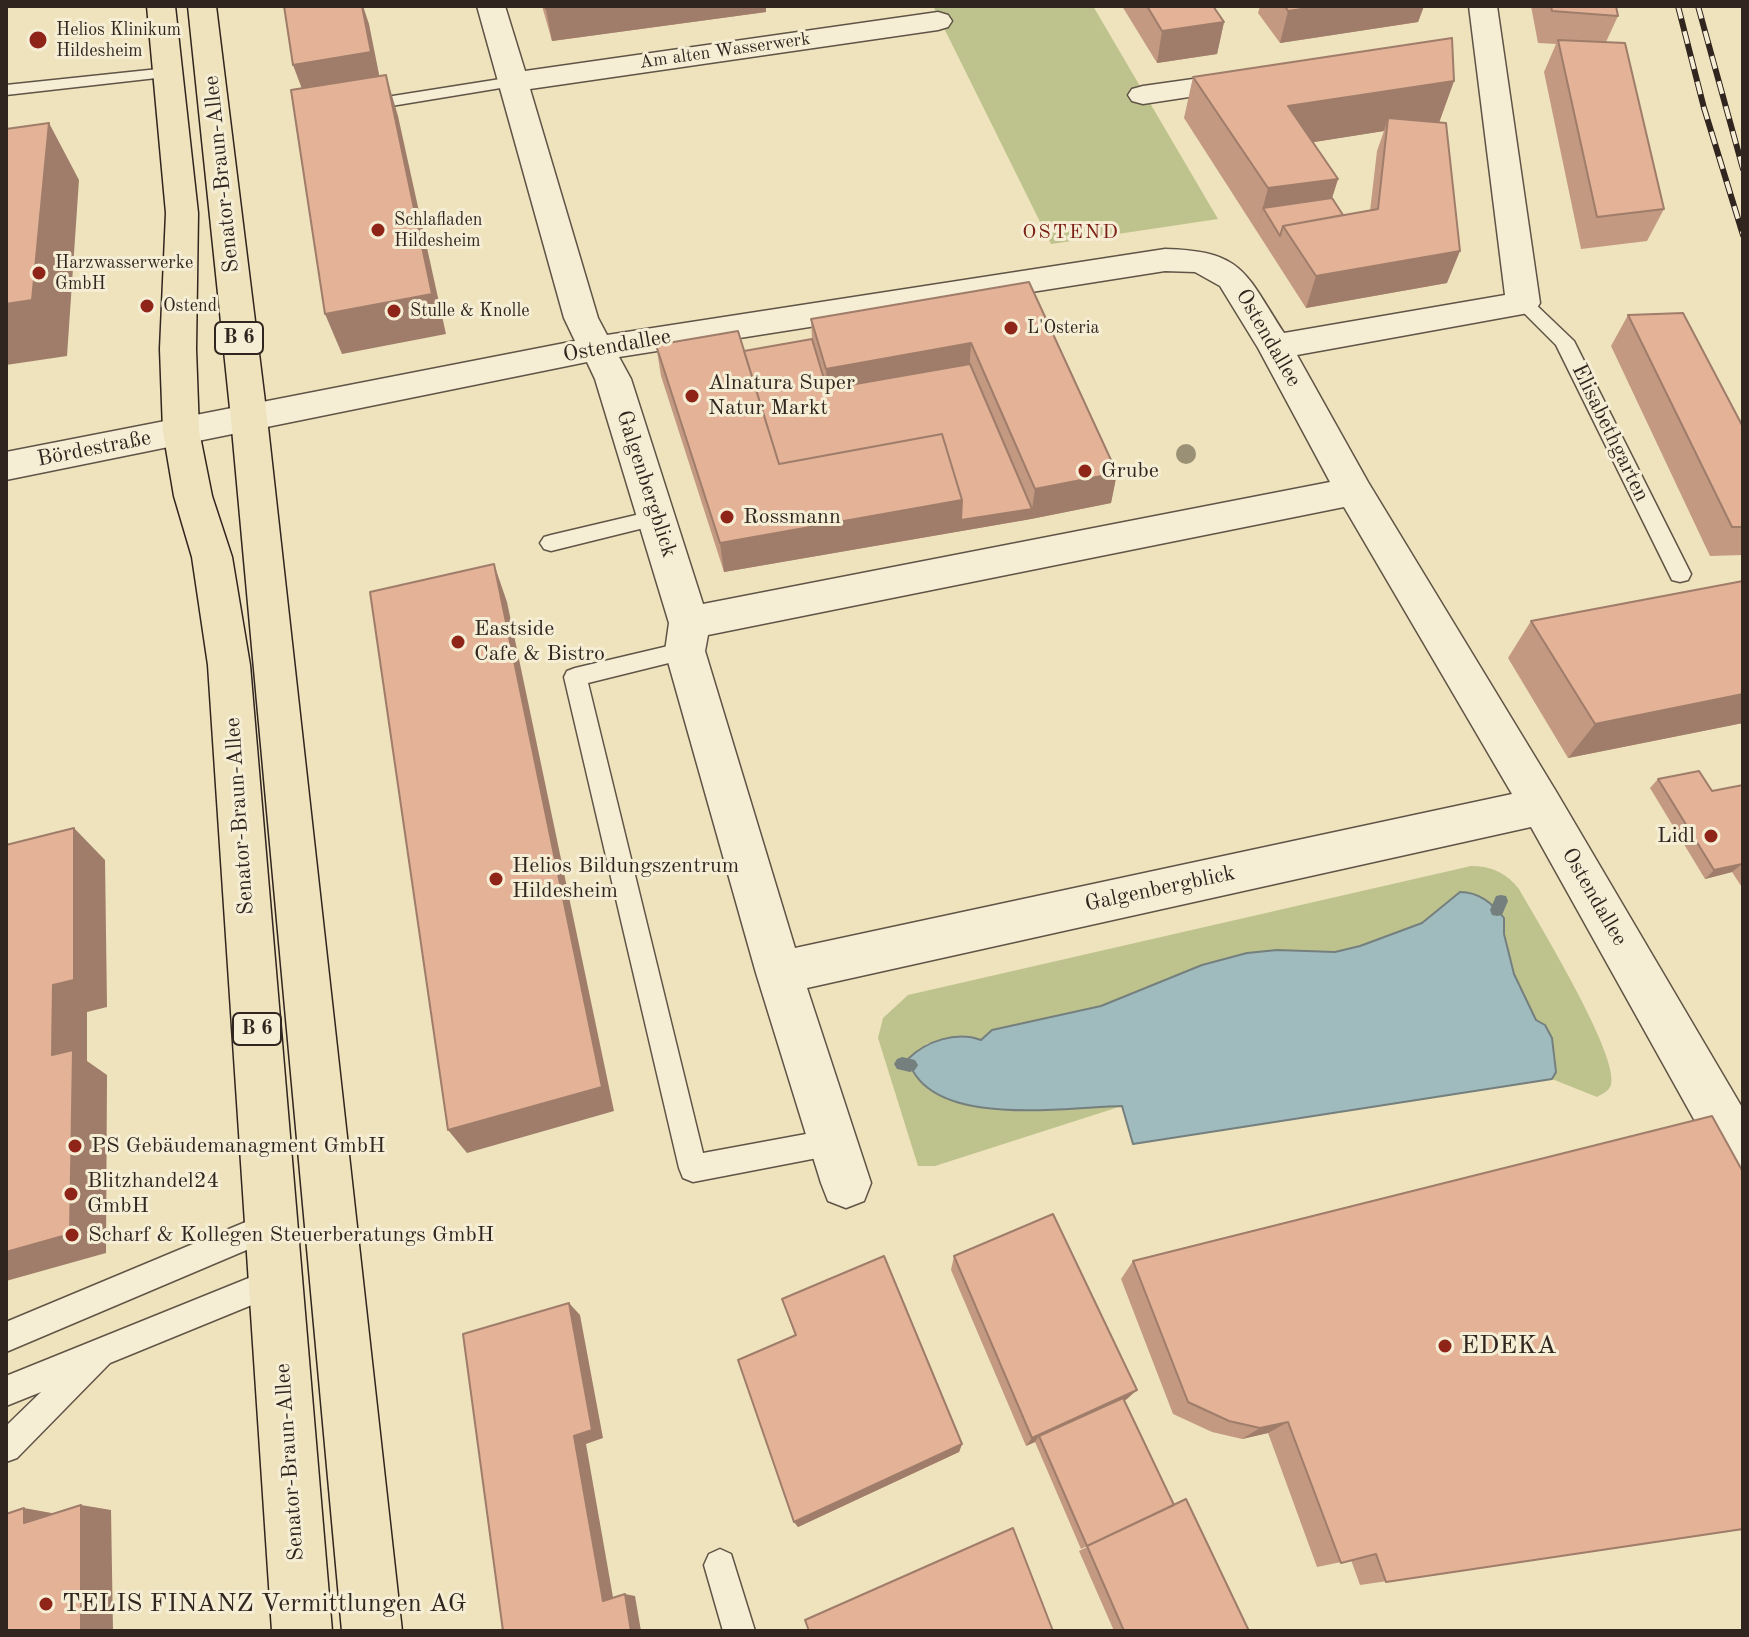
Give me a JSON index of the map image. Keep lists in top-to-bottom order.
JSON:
{
  "streets": {
    "main road": ["Senator-Braun-Allee", "B 6"],
    "street": [
      "Am alten Wasserwerk",
      "Ostendallee",
      "Bördestraße",
      "Galgenbergblick"
    ],
    "lane": ["Elisabethgarten"]
  },
  "crossings": [
    ["Senator-Braun-Allee", "Ostendallee"],
    ["Senator-Braun-Allee", "Bördestraße"],
    ["Ostendallee", "Bördestraße"],
    ["Ostendallee", "Galgenbergblick"]
  ],
  "districts": ["OSTEND"],
  "places": [
    "Helios Klinikum Hildesheim",
    "Schlafladen Hildesheim",
    "Harzwasserwerke GmbH",
    "Ostend",
    "Stulle & Knolle",
    "L'Osteria",
    "Alnatura Super Natur Markt",
    "Grube",
    "Rossmann",
    "Eastside Cafe & Bistro",
    "Lidl",
    "Helios Bildungszentrum Hildesheim",
    "PS Gebäudemanagment GmbH",
    "Blitzhandel24 GmbH",
    "Scharf & Kollegen Steuerberatungs GmbH",
    "EDEKA",
    "TELIS FINANZ Vermittlungen AG"
  ]
}
